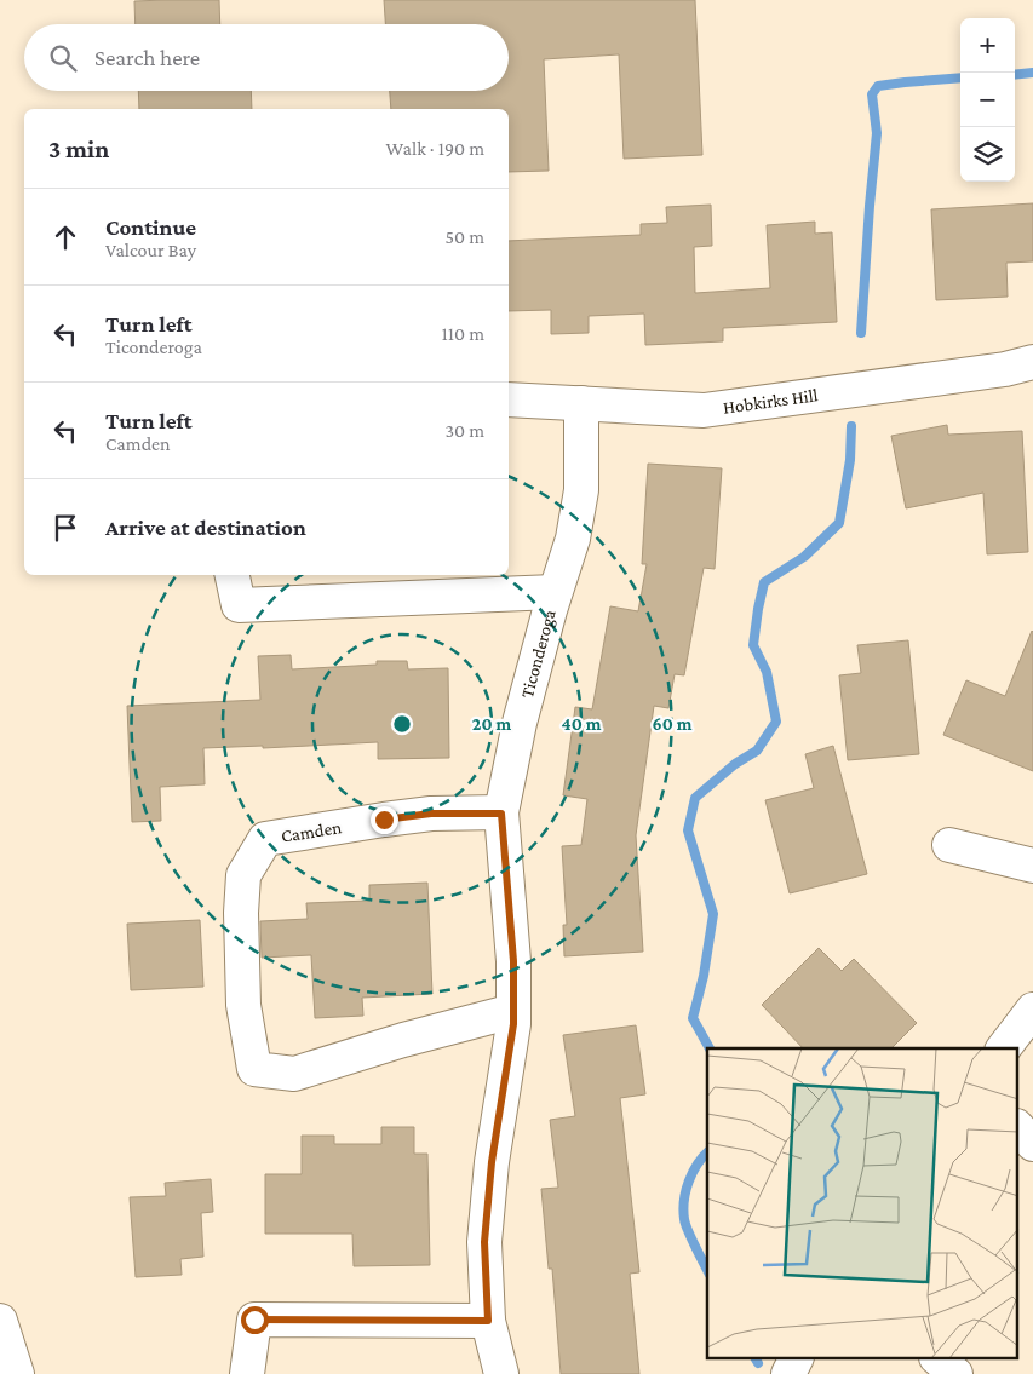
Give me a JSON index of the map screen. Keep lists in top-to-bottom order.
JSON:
{
  "streets": {
    "street": ["Hobkirks Hill", "Ticonderoga", "Camden"]
  },
  "crossings": [
    ["Hobkirks Hill", "Ticonderoga"],
    ["Ticonderoga", "Camden"]
  ],
  "page": {
    "map_buttons": ["+", "−"],
    "search": "Search here",
    "heading": ["3 min", "Walk · 190 m"],
    "list": [
      ["Continue", "Valcour Bay", "50 m"],
      ["Turn left", "Ticonderoga", "110 m"],
      ["Turn left", "Camden", "30 m"],
      "Arrive at destination"
    ]
  },
  "rings": ["20 m", "40 m", "60 m"]
}
